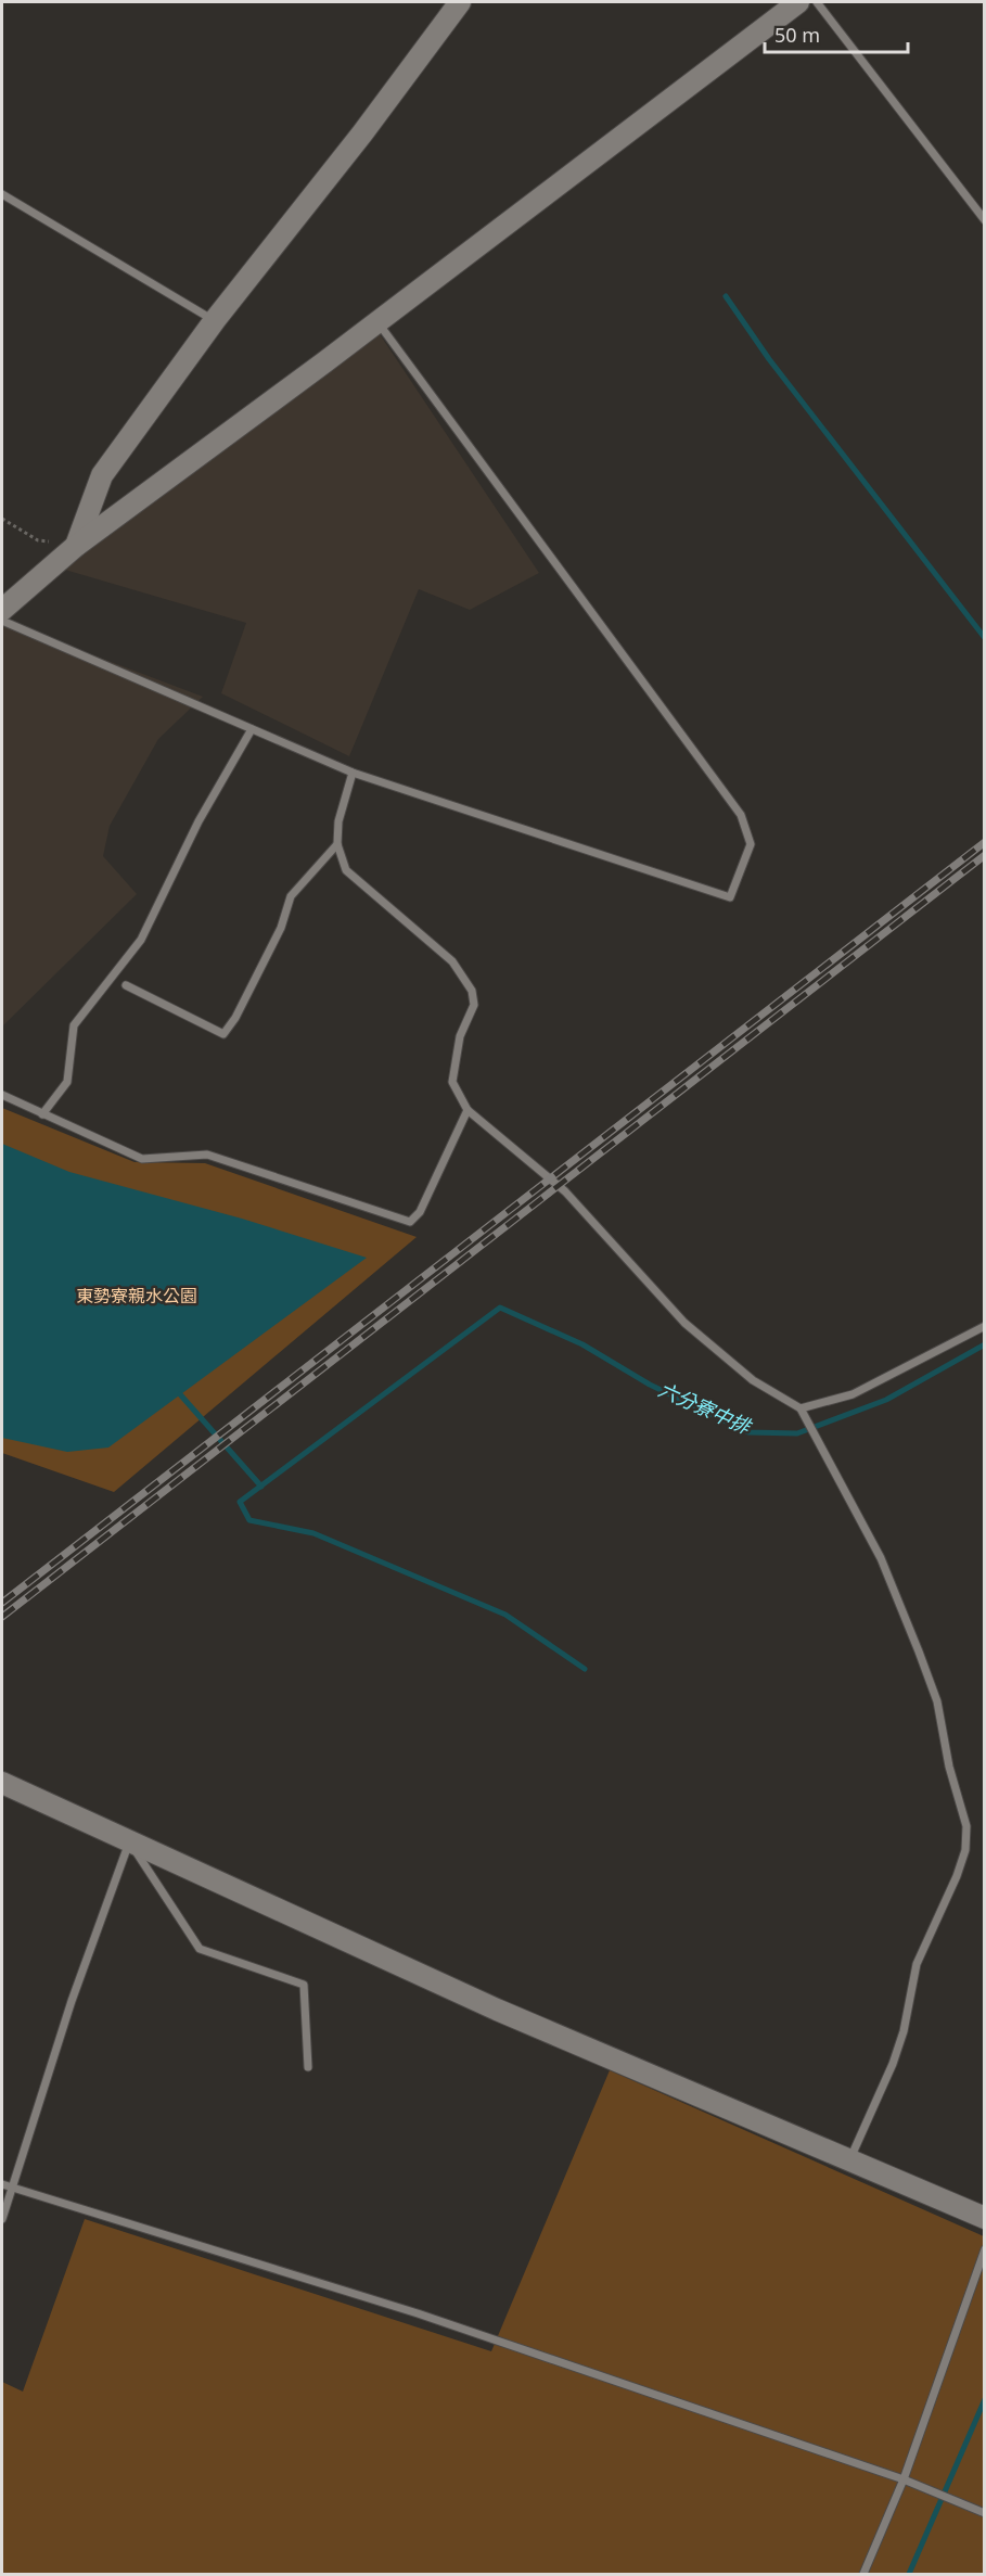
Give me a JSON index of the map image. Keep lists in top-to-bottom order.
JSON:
{
  "water": ["六分寮中排"],
  "parks": ["東勢寮親水公園"],
  "scale_bar": "50 m"
}
